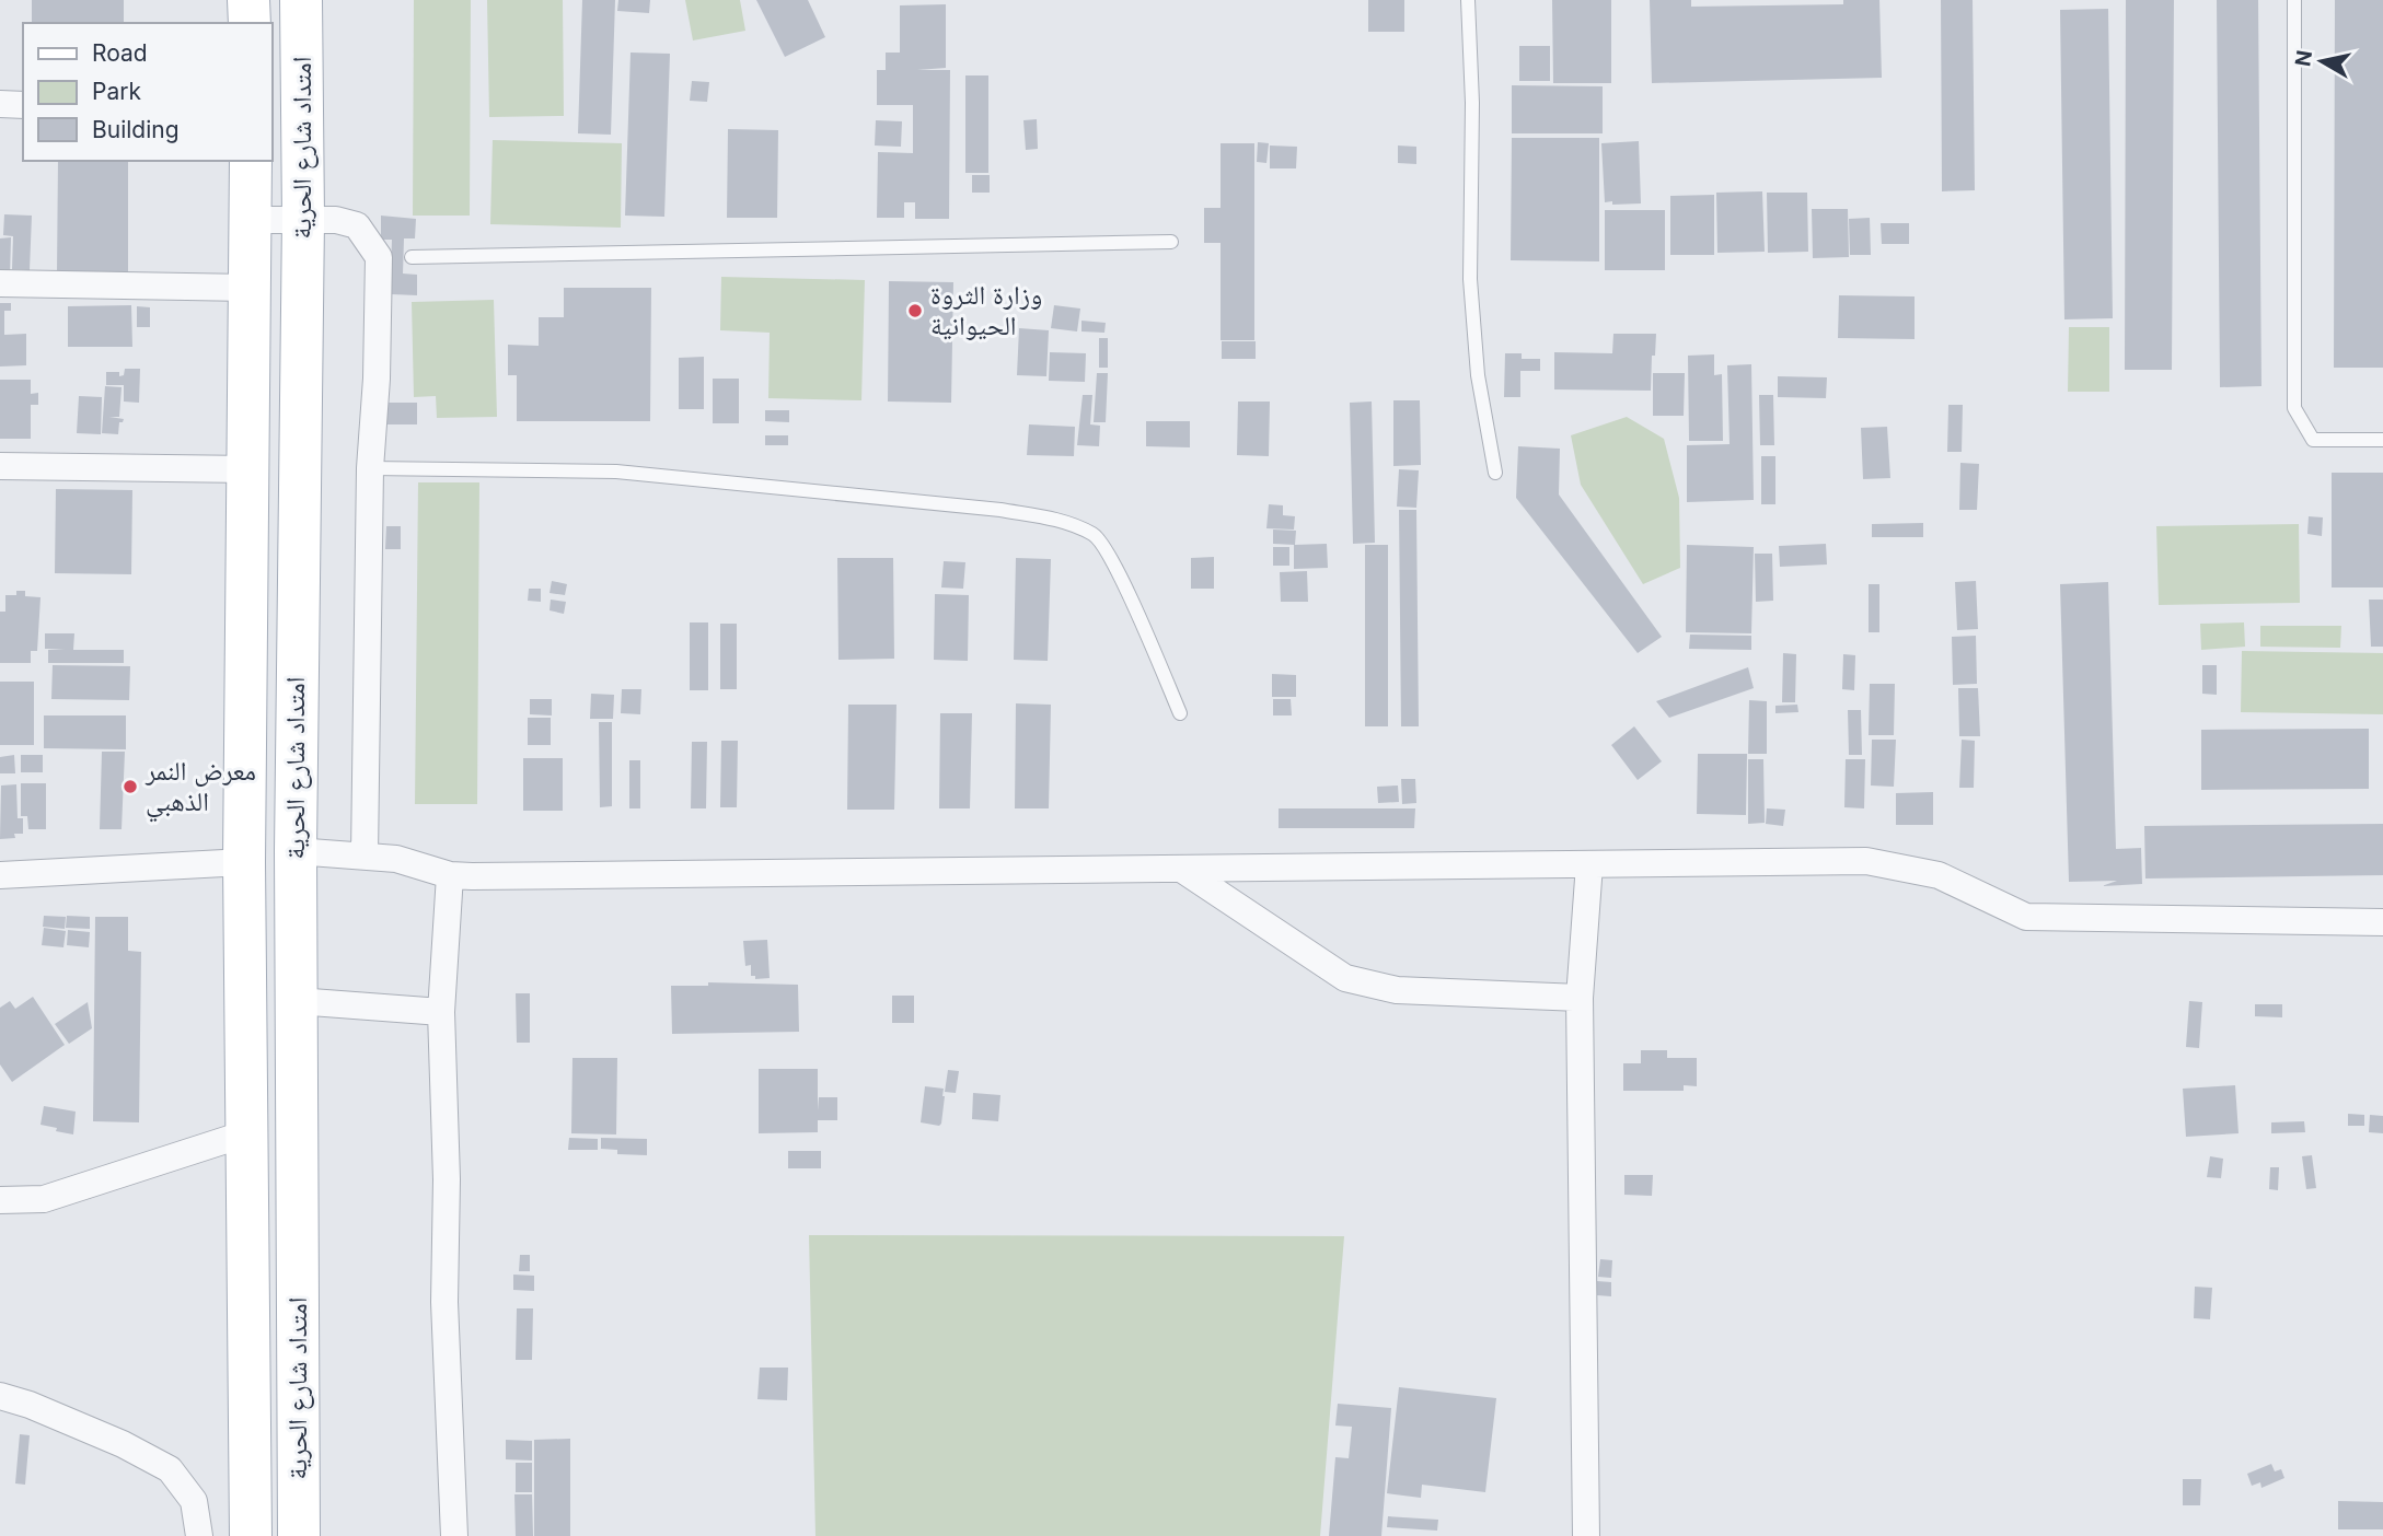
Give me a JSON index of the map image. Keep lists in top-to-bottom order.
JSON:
{
  "streets": {
    "main road": ["امتداد شارع الحرية"]
  },
  "places": ["وزارة الثروة الحيوانية", "معرض النمر الذهبي"],
  "legend": ["Road", "Park", "Building"],
  "north": "left"
}
